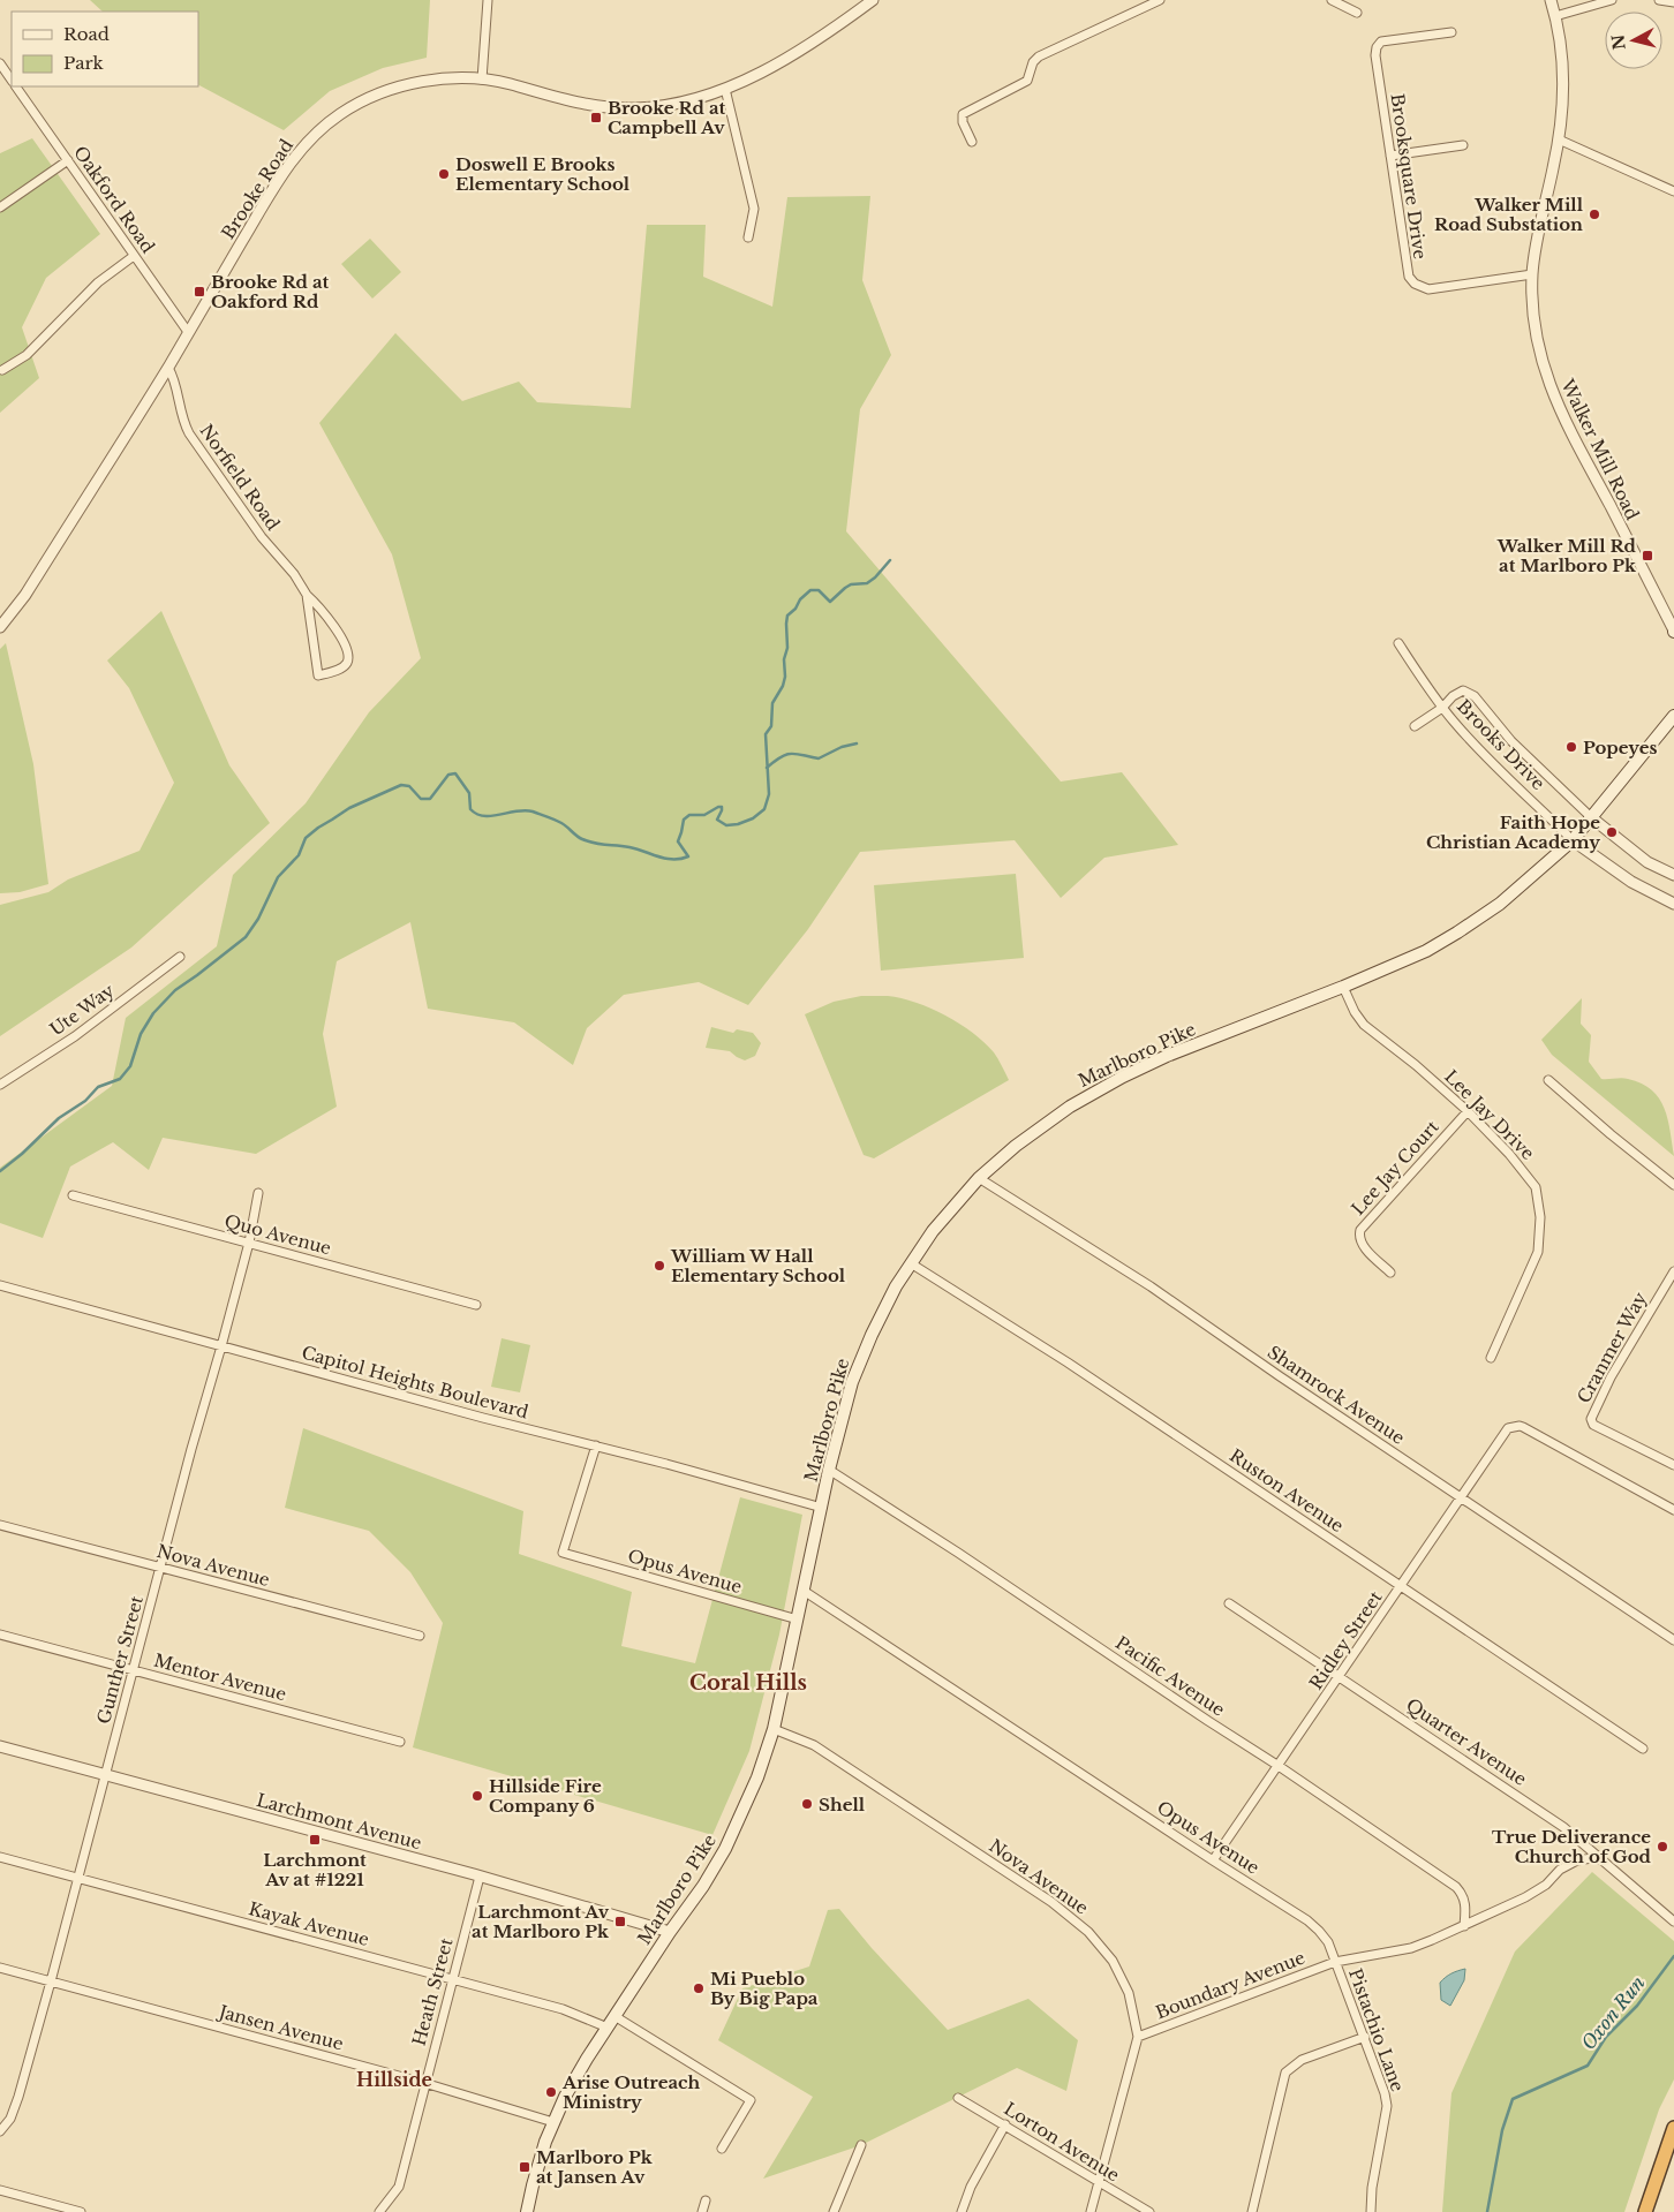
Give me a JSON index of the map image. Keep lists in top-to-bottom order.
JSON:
{
  "streets": {
    "main road": ["Marlboro Pike"],
    "street": [
      "Brooksquare Drive",
      "Brooke Road",
      "Oakford Road",
      "Walker Mill Road",
      "Norfield Road",
      "Brooks Drive",
      "Ute Way",
      "Lee Jay Drive",
      "Lee Jay Court",
      "Quo Avenue",
      "Cranmer Way",
      "Capitol Heights Boulevard",
      "Shamrock Avenue",
      "Ruston Avenue",
      "Nova Avenue",
      "Opus Avenue",
      "Ridley Street",
      "Gunther Street",
      "Pacific Avenue",
      "Mentor Avenue",
      "Quarter Avenue",
      "Larchmont Avenue",
      "Kayak Avenue",
      "Boundary Avenue",
      "Heath Street",
      "Jansen Avenue",
      "Pistachio Lane",
      "Lorton Avenue"
    ]
  },
  "crossings": [
    ["Brooksquare Drive", "Walker Mill Road"],
    ["Brooke Road", "Oakford Road"],
    ["Brooke Road", "Norfield Road"],
    ["Brooks Drive", "Marlboro Pike"],
    ["Marlboro Pike", "Lee Jay Drive"],
    ["Marlboro Pike", "Capitol Heights Boulevard"],
    ["Marlboro Pike", "Shamrock Avenue"],
    ["Marlboro Pike", "Ruston Avenue"],
    ["Marlboro Pike", "Nova Avenue"],
    ["Marlboro Pike", "Opus Avenue"],
    ["Marlboro Pike", "Pacific Avenue"],
    ["Marlboro Pike", "Larchmont Avenue"],
    ["Marlboro Pike", "Kayak Avenue"],
    ["Marlboro Pike", "Jansen Avenue"],
    ["Lee Jay Drive", "Lee Jay Court"],
    ["Quo Avenue", "Gunther Street"],
    ["Capitol Heights Boulevard", "Opus Avenue"],
    ["Capitol Heights Boulevard", "Gunther Street"],
    ["Shamrock Avenue", "Ridley Street"],
    ["Ruston Avenue", "Ridley Street"],
    ["Nova Avenue", "Gunther Street"],
    ["Nova Avenue", "Boundary Avenue"],
    ["Nova Avenue", "Lorton Avenue"],
    ["Opus Avenue", "Ridley Street"],
    ["Opus Avenue", "Boundary Avenue"],
    ["Opus Avenue", "Pistachio Lane"],
    ["Ridley Street", "Pacific Avenue"],
    ["Ridley Street", "Quarter Avenue"],
    ["Gunther Street", "Mentor Avenue"],
    ["Gunther Street", "Larchmont Avenue"],
    ["Gunther Street", "Kayak Avenue"],
    ["Gunther Street", "Jansen Avenue"],
    ["Larchmont Avenue", "Heath Street"],
    ["Kayak Avenue", "Heath Street"],
    ["Boundary Avenue", "Pistachio Lane"],
    ["Heath Street", "Jansen Avenue"]
  ],
  "districts": ["Coral Hills", "Hillside"],
  "water": ["Oxon Run"],
  "places": {
    "transit": [
      "Brooke Rd at Campbell Av",
      "Brooke Rd at Oakford Rd",
      "Walker Mill Rd at Marlboro Pk",
      "Larchmont Av at #1221",
      "Larchmont Av at Marlboro Pk",
      "Marlboro Pk at Jansen Av"
    ],
    "other": [
      "Doswell E Brooks Elementary School",
      "Walker Mill Road Substation",
      "Popeyes",
      "Faith Hope Christian Academy",
      "William W Hall Elementary School",
      "Hillside Fire Company 6",
      "Shell",
      "True Deliverance Church of God",
      "Mi Pueblo By Big Papa",
      "Arise Outreach Ministry"
    ]
  },
  "legend": ["Road", "Park"],
  "north": "left"
}
